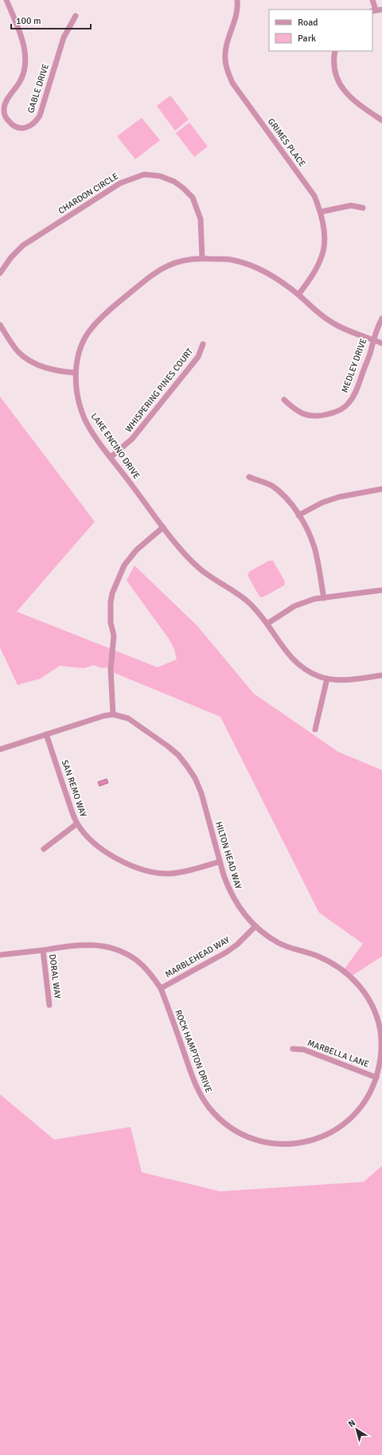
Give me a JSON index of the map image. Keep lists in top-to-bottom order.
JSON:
{
  "streets": {
    "street": [
      "GABLE DRIVE",
      "GRIMES PLACE",
      "CHARDON CIRCLE",
      "MEDLEY DRIVE",
      "WHISPERING PINES COURT",
      "LAKE ENCINO DRIVE",
      "SAN REMO WAY",
      "HILTON HEAD WAY",
      "MARBLEHEAD WAY",
      "DORAL WAY",
      "ROCK HAMPTON DRIVE",
      "MARBELLA LANE"
    ]
  },
  "crossings": [
    ["GRIMES PLACE", "LAKE ENCINO DRIVE"],
    ["CHARDON CIRCLE", "LAKE ENCINO DRIVE"],
    ["MEDLEY DRIVE", "LAKE ENCINO DRIVE"],
    ["WHISPERING PINES COURT", "LAKE ENCINO DRIVE"],
    ["SAN REMO WAY", "HILTON HEAD WAY"],
    ["HILTON HEAD WAY", "MARBLEHEAD WAY"],
    ["HILTON HEAD WAY", "ROCK HAMPTON DRIVE"],
    ["HILTON HEAD WAY", "MARBELLA LANE"],
    ["MARBLEHEAD WAY", "ROCK HAMPTON DRIVE"],
    ["DORAL WAY", "ROCK HAMPTON DRIVE"],
    ["ROCK HAMPTON DRIVE", "MARBELLA LANE"]
  ],
  "legend": ["Road", "Park"],
  "scale_bar": "100 m",
  "north": "top left"
}
